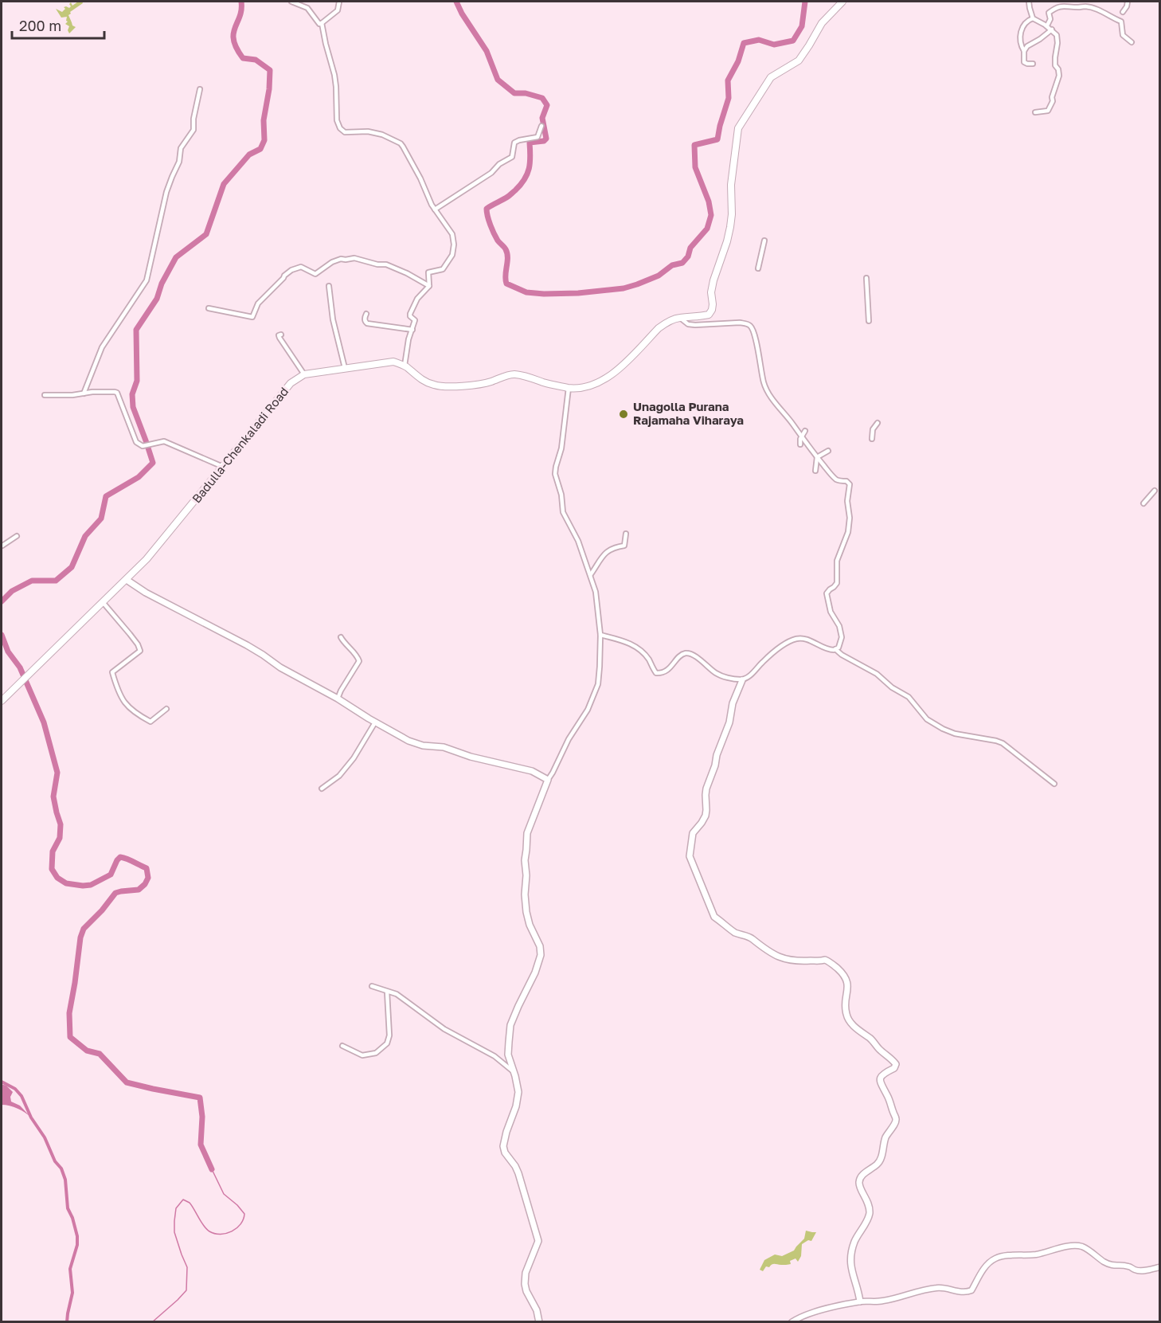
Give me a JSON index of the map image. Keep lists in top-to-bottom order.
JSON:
{
  "streets": {
    "highway": ["Badulla-Chenkaladi Road"]
  },
  "places": ["Unagolla Purana Rajamaha Viharaya"],
  "scale_bar": "200 m"
}
